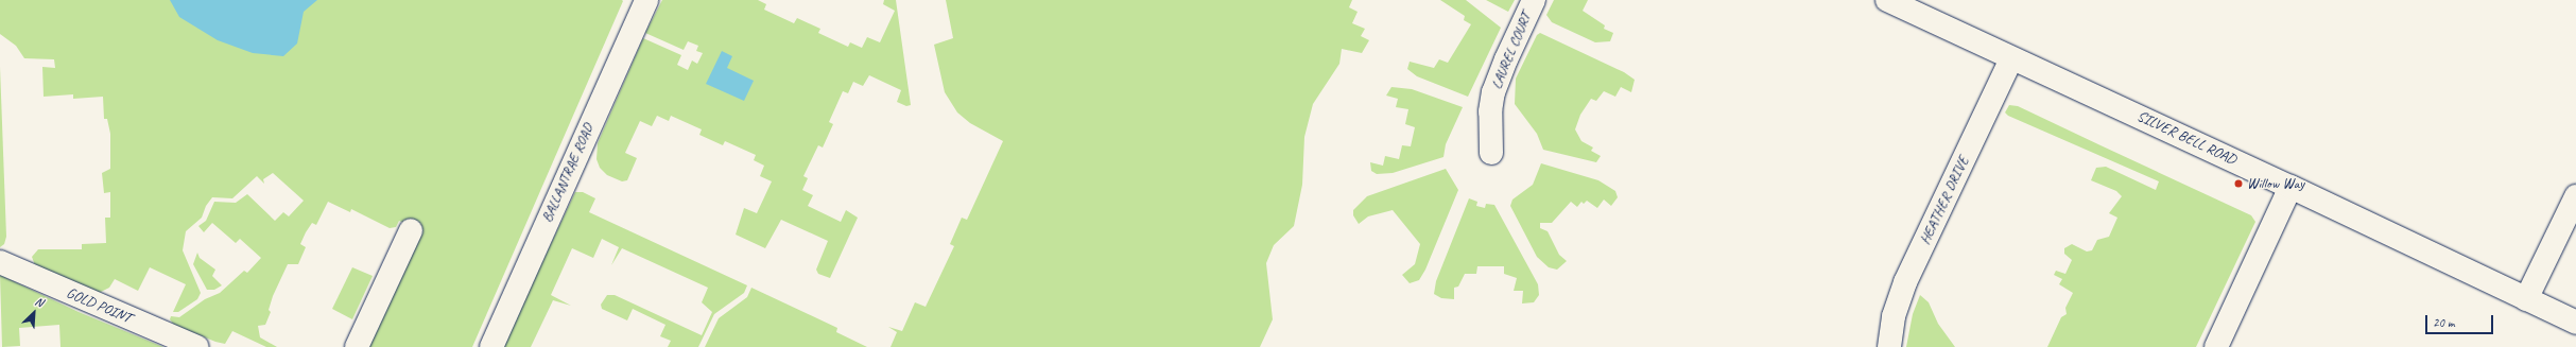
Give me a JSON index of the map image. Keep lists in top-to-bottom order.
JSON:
{
  "streets": {
    "street": [
      "LAUREL COURT",
      "SILVER BELL ROAD",
      "BALLANTRAE ROAD",
      "HEATHER DRIVE",
      "GOLD POINT"
    ]
  },
  "crossings": [
    ["SILVER BELL ROAD", "HEATHER DRIVE"]
  ],
  "places": ["Willow Way"],
  "scale_bar": "20 m",
  "north": "top right"
}
